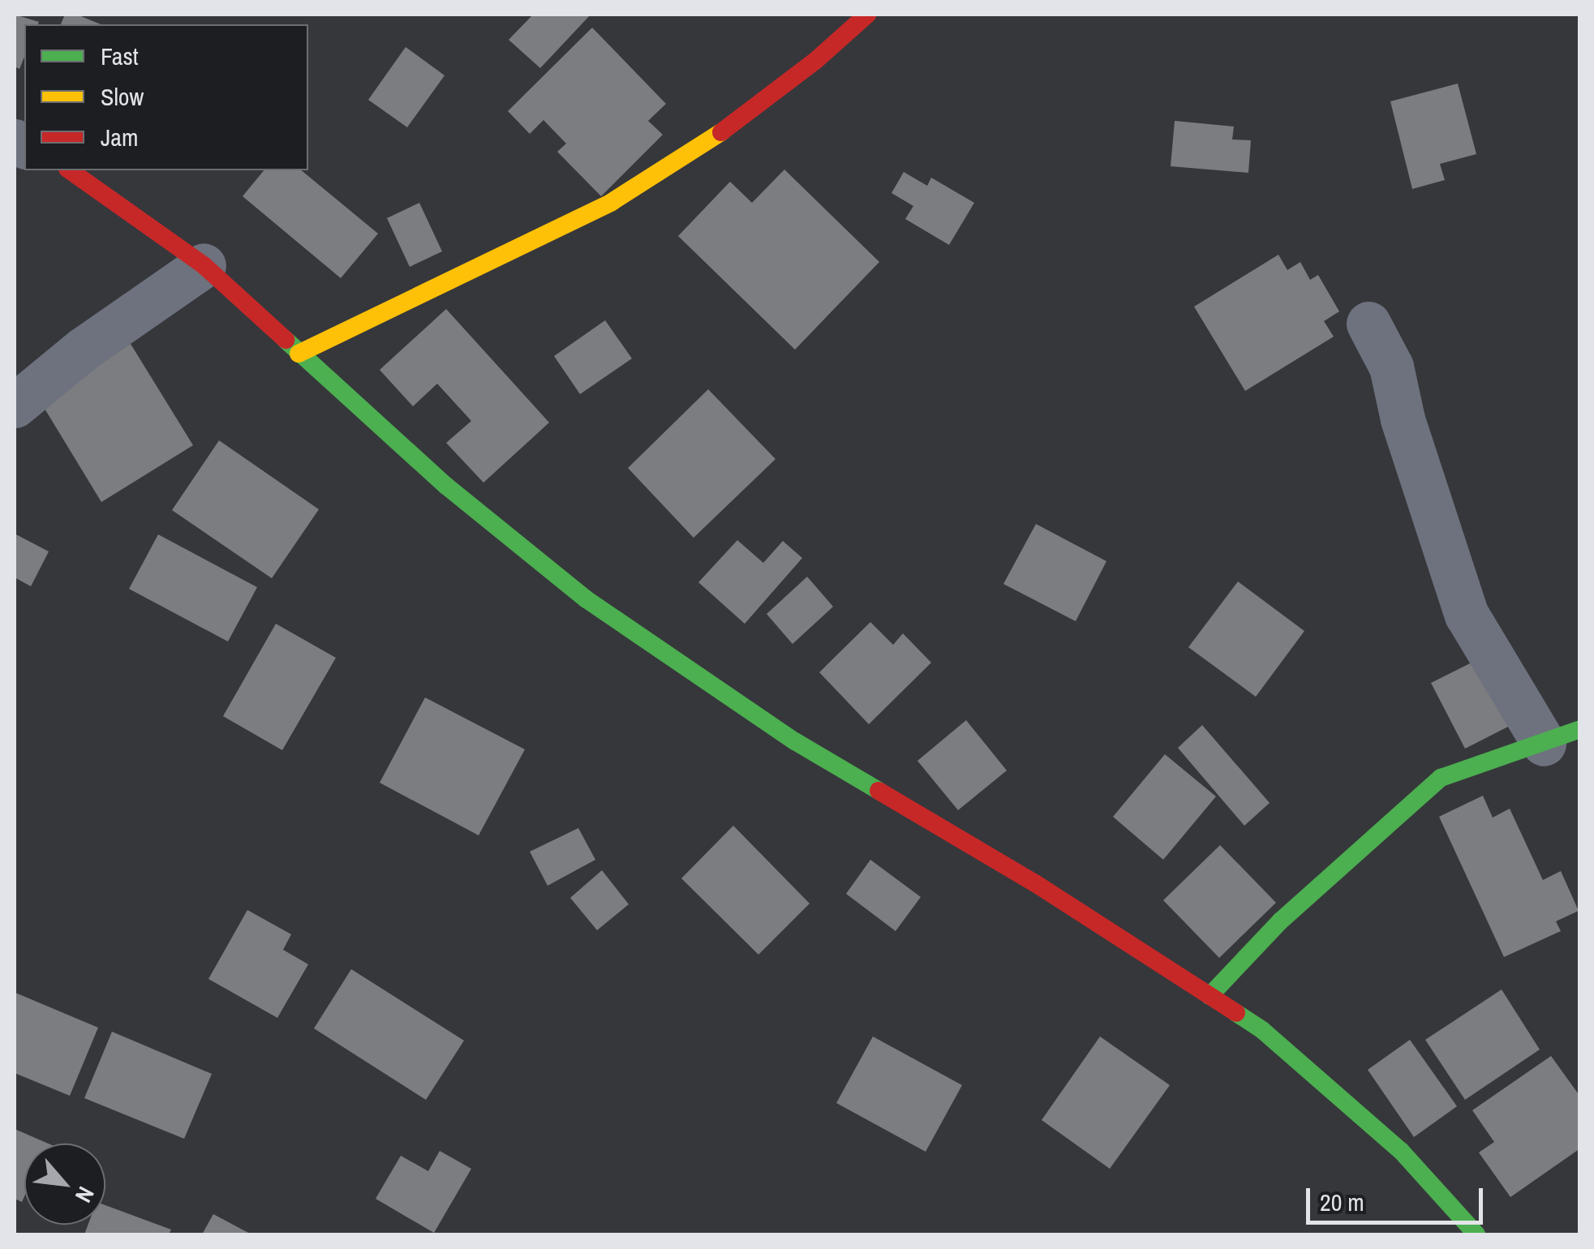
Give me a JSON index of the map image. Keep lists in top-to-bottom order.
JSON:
{
  "legend": ["Fast", "Slow", "Jam"],
  "scale_bar": "20 m",
  "north": "bottom right"
}
